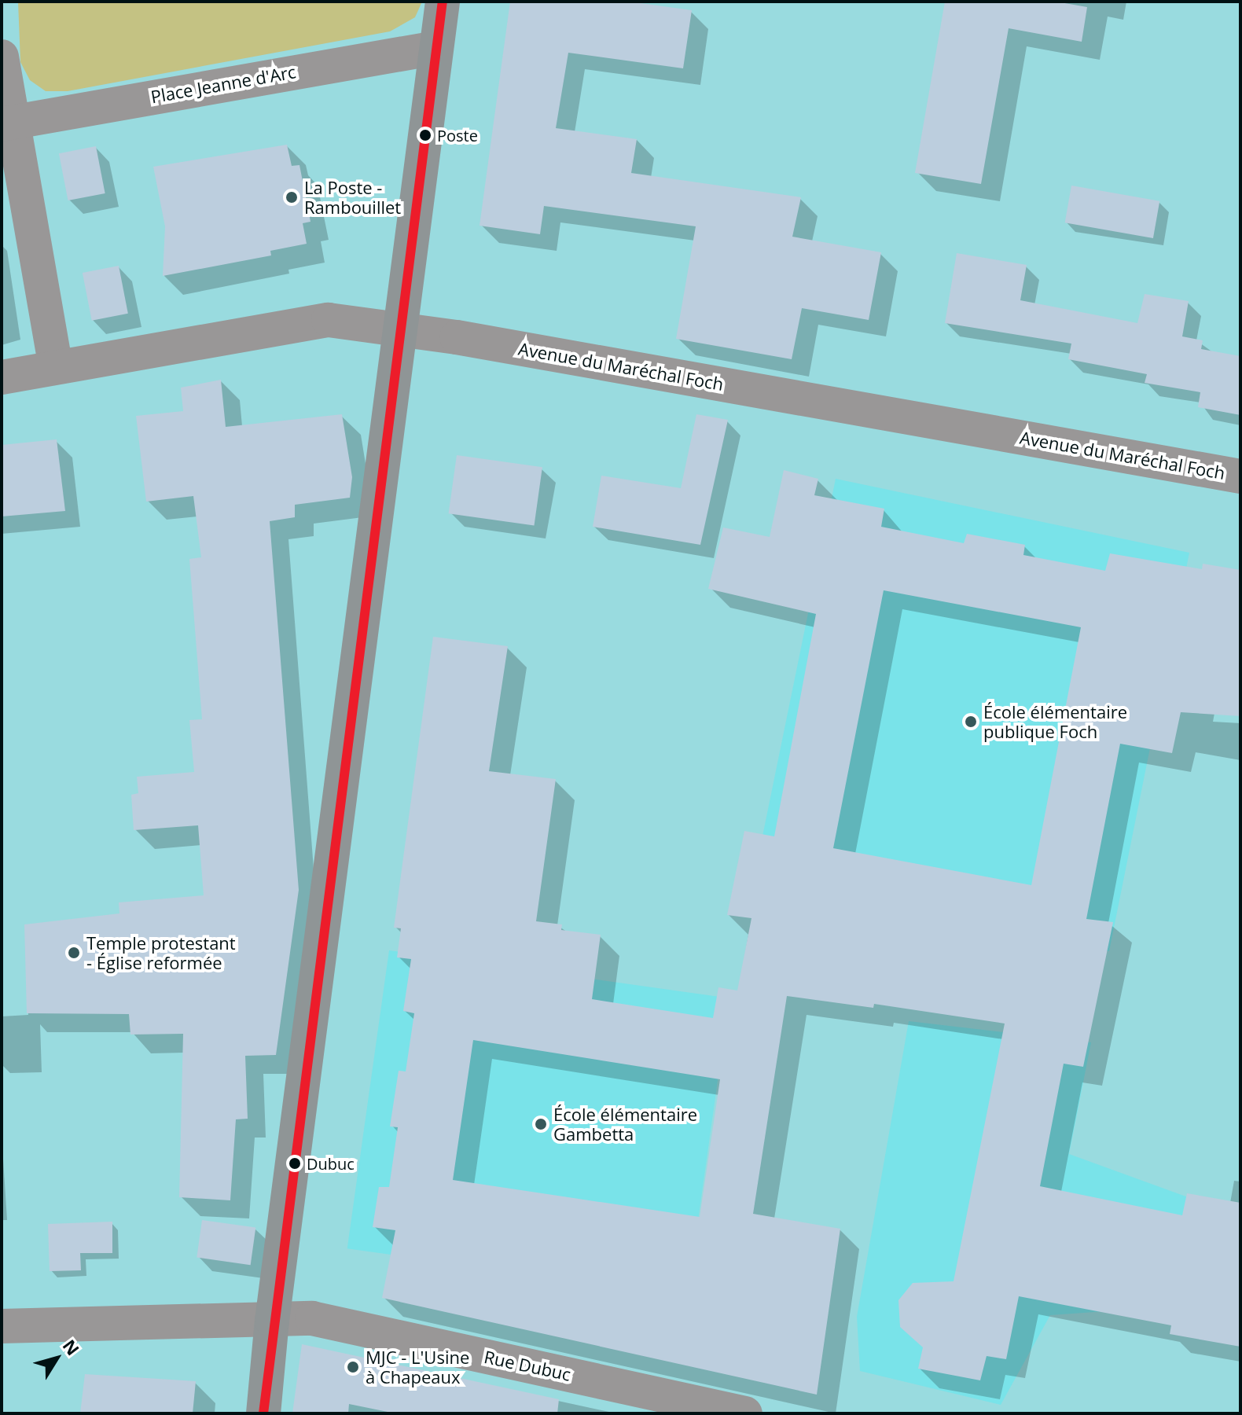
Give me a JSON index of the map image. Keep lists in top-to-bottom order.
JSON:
{
  "streets": {
    "street": ["Place Jeanne d'Arc", "Avenue du Maréchal Foch", "Rue Dubuc"]
  },
  "places": [
    "Poste",
    "La Poste - Rambouillet",
    "École élémentaire publique Foch",
    "Temple protestant - Église reformée",
    "École élémentaire Gambetta",
    "Dubuc",
    "MJC - L'Usine à Chapeaux"
  ],
  "north": "top right"
}
